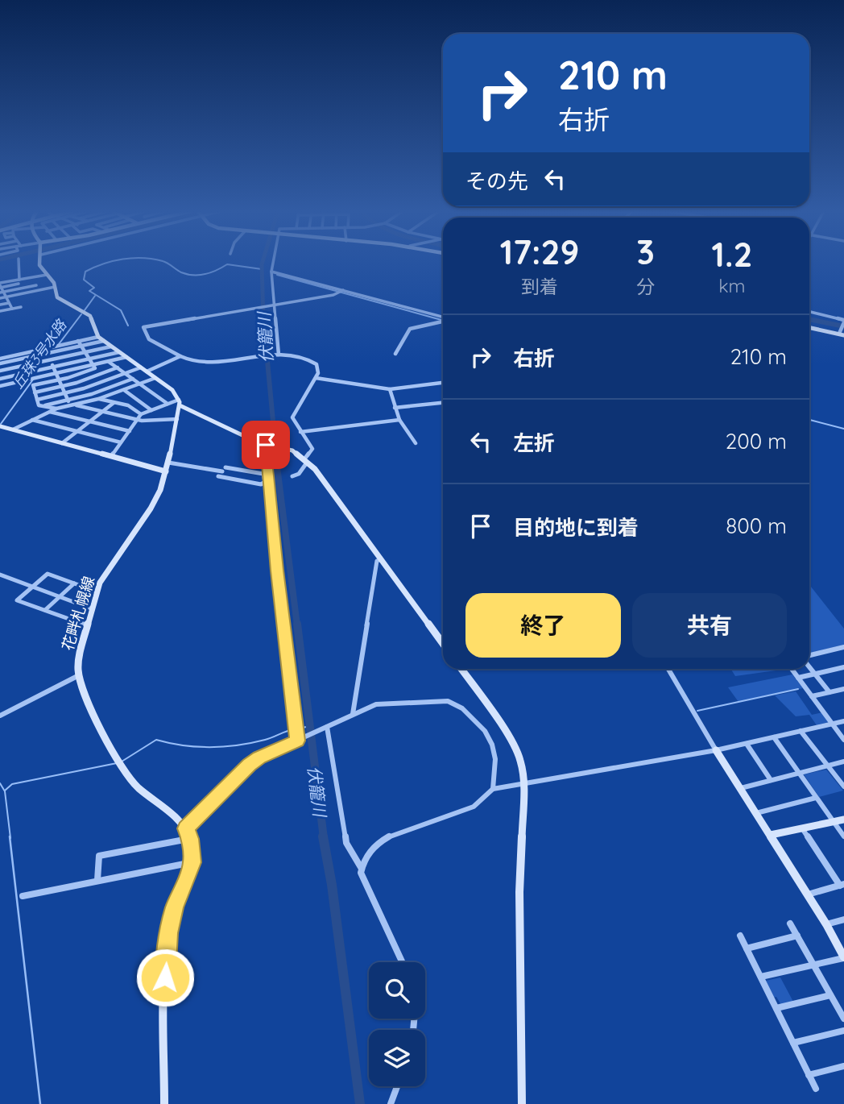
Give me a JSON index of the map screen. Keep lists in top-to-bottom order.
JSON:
{
  "streets": {
    "street": ["花畔札幌線"]
  },
  "water": ["伏籠川", "丘珠3号水路"],
  "page": {
    "turn": ["210 m", "右折"],
    "then": "その先",
    "eta": [
      "17:29",
      "到着",
      "3",
      "分",
      "1.2",
      "km"
    ],
    "list": [
      {
        "name": "右折",
        "value": "210 m"
      },
      {
        "name": "左折",
        "value": "200 m"
      },
      {
        "name": "目的地に到着",
        "value": "800 m"
      }
    ],
    "buttons": ["終了", "共有"]
  }
}
